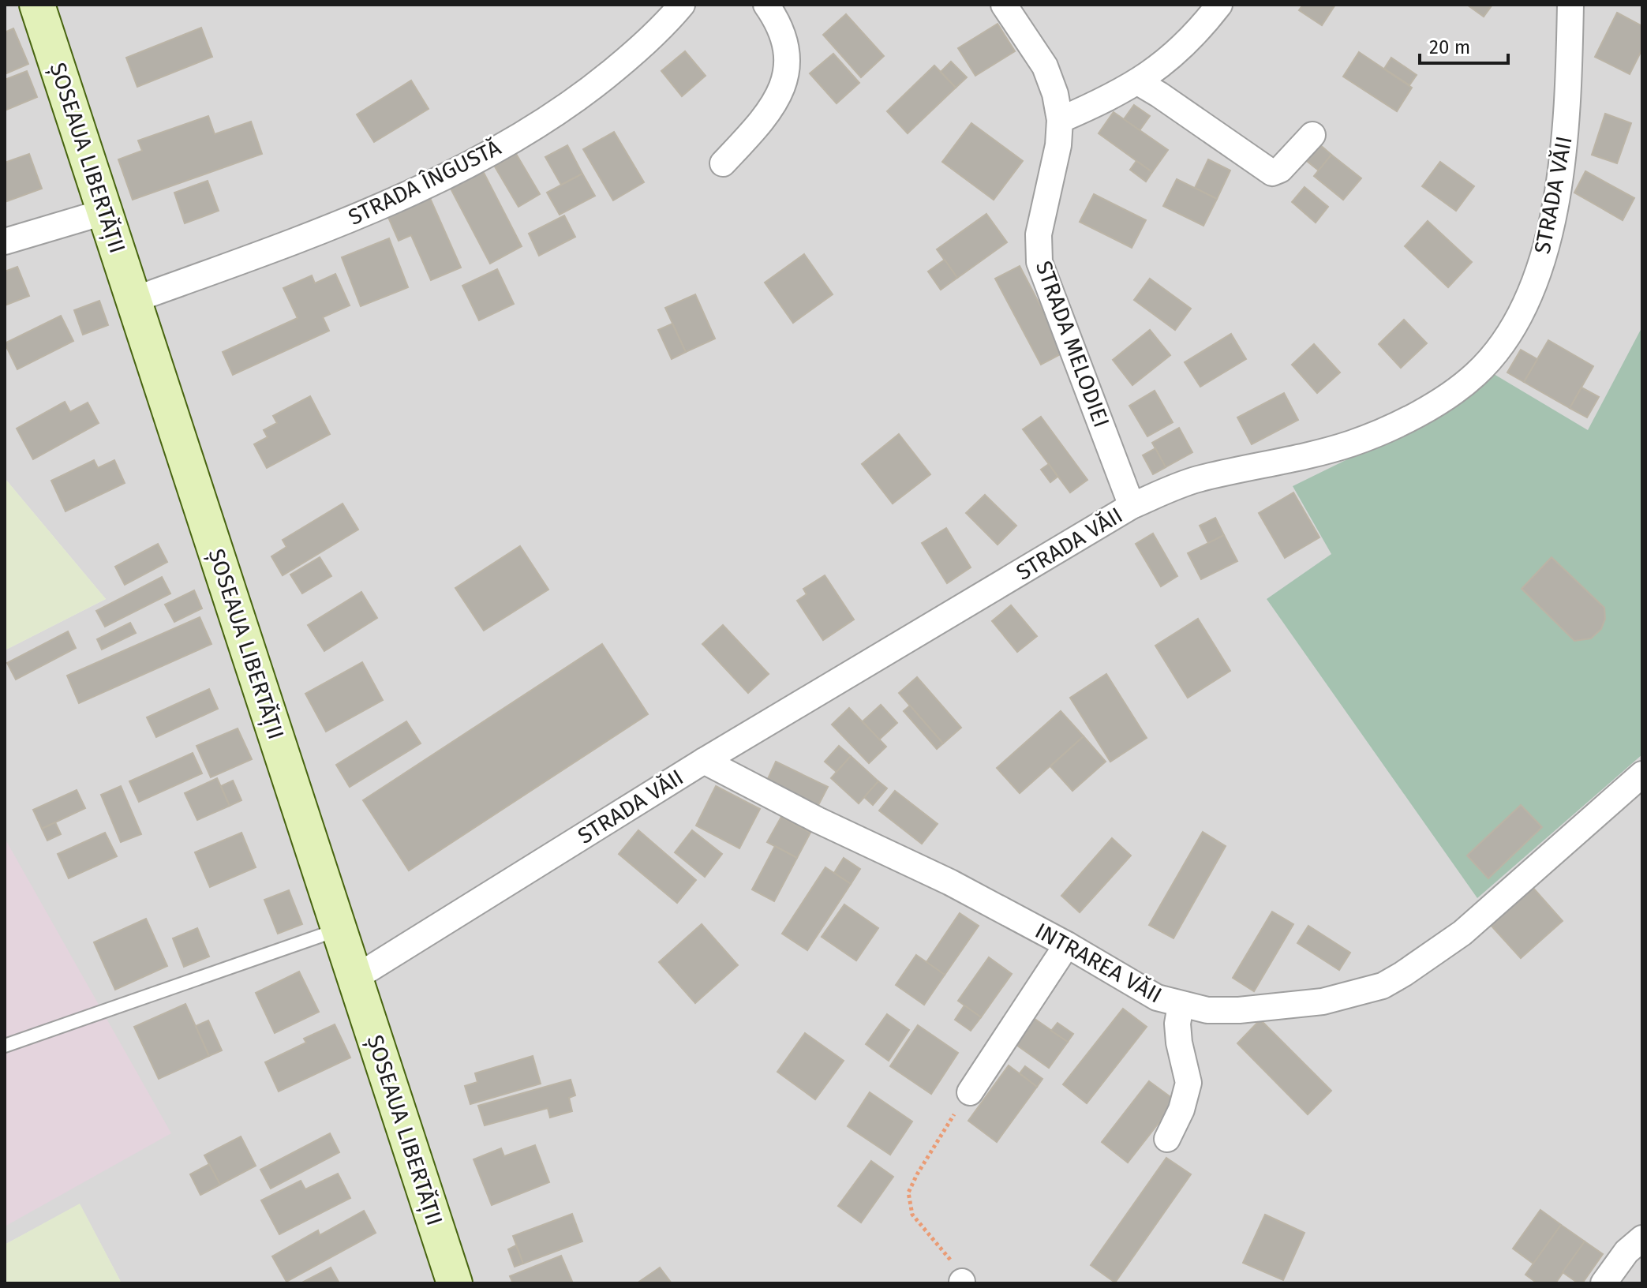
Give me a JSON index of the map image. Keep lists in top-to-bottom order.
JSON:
{
  "streets": {
    "main road": ["ȘOSEAUA LIBERTĂȚII"],
    "street": [
      "STRADA ÎNGUSTĂ",
      "STRADA VĂII",
      "STRADA MELODIEI",
      "INTRAREA VĂII"
    ]
  },
  "crossings": [
    ["ȘOSEAUA LIBERTĂȚII", "STRADA ÎNGUSTĂ"],
    ["ȘOSEAUA LIBERTĂȚII", "STRADA VĂII"],
    ["STRADA VĂII", "STRADA MELODIEI"],
    ["STRADA VĂII", "INTRAREA VĂII"]
  ],
  "scale_bar": "20 m"
}
